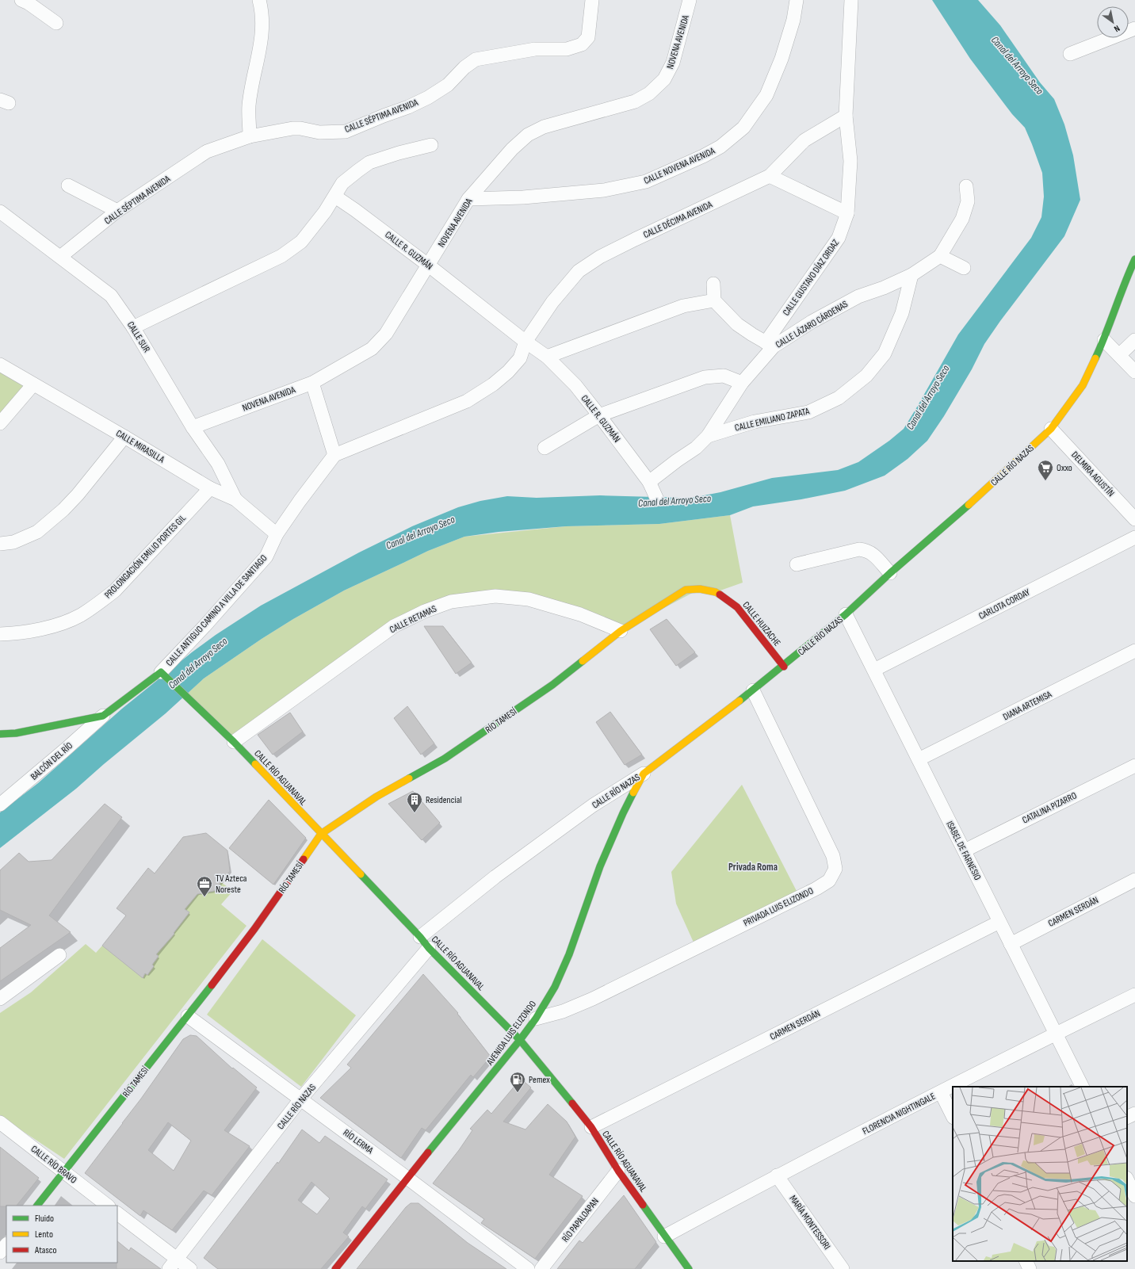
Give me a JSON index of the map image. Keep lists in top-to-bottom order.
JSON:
{
  "streets": {
    "street": [
      "NOVENA AVENIDA",
      "CALLE SÉPTIMA AVENIDA",
      "CALLE NOVENA AVENIDA",
      "CALLE DÉCIMA AVENIDA",
      "CALLE R. GUZMÁN",
      "CALLE GUSTAVO DÍAZ ORDAZ",
      "CALLE LÁZARO CÁRDENAS",
      "CALLE SUR",
      "CALLE EMILIANO ZAPATA",
      "CALLE MIRASILLA",
      "CALLE RÍO NAZAS",
      "DELMIRA AGUSTÍN",
      "PROLONGACIÓN EMILIO PORTES GIL",
      "CARLOTA CORDAY",
      "CALLE ANTIGUO CAMINO A VILLA DE SANTIAGO",
      "CALLE RETAMAS",
      "CALLE HUIZACHE",
      "DIANA ARTEMISA",
      "RÍO TAMESÍ",
      "BALCÓN DEL RÍO",
      "CALLE RÍO AGUANAVAL",
      "CATALINA PIZARRO",
      "ISABEL DE FARNESIO",
      "PRIVADA LUIS ELIZONDO",
      "CARMEN SERDÁN",
      "AVENIDA LUIS ELIZONDO",
      "FLORENCIA NIGHTINGALE",
      "RÍO LERMA",
      "CALLE RÍO BRAVO",
      "RÍO PAPALOAPAN",
      "MARÍA MONTESSORI"
    ]
  },
  "crossings": [
    ["NOVENA AVENIDA", "CALLE NOVENA AVENIDA"],
    ["NOVENA AVENIDA", "CALLE R. GUZMÁN"],
    ["NOVENA AVENIDA", "CALLE SUR"],
    ["CALLE SÉPTIMA AVENIDA", "CALLE SUR"],
    ["CALLE DÉCIMA AVENIDA", "CALLE R. GUZMÁN"],
    ["CALLE DÉCIMA AVENIDA", "CALLE GUSTAVO DÍAZ ORDAZ"],
    ["CALLE R. GUZMÁN", "CALLE LÁZARO CÁRDENAS"],
    ["CALLE GUSTAVO DÍAZ ORDAZ", "CALLE LÁZARO CÁRDENAS"],
    ["CALLE LÁZARO CÁRDENAS", "CALLE EMILIANO ZAPATA"],
    ["CALLE SUR", "CALLE MIRASILLA"],
    ["CALLE MIRASILLA", "PROLONGACIÓN EMILIO PORTES GIL"],
    ["CALLE MIRASILLA", "CALLE ANTIGUO CAMINO A VILLA DE SANTIAGO"],
    ["CALLE RÍO NAZAS", "DELMIRA AGUSTÍN"],
    ["CALLE RÍO NAZAS", "CALLE HUIZACHE"],
    ["CALLE RÍO NAZAS", "CALLE RÍO AGUANAVAL"],
    ["CALLE RÍO NAZAS", "ISABEL DE FARNESIO"],
    ["CALLE RÍO NAZAS", "PRIVADA LUIS ELIZONDO"],
    ["CALLE RÍO NAZAS", "AVENIDA LUIS ELIZONDO"],
    ["CALLE RÍO NAZAS", "RÍO LERMA"],
    ["CARLOTA CORDAY", "ISABEL DE FARNESIO"],
    ["CALLE ANTIGUO CAMINO A VILLA DE SANTIAGO", "BALCÓN DEL RÍO"],
    ["CALLE ANTIGUO CAMINO A VILLA DE SANTIAGO", "CALLE RÍO AGUANAVAL"],
    ["CALLE RETAMAS", "CALLE HUIZACHE"],
    ["CALLE RETAMAS", "RÍO TAMESÍ"],
    ["CALLE RETAMAS", "CALLE RÍO AGUANAVAL"],
    ["CALLE HUIZACHE", "RÍO TAMESÍ"],
    ["DIANA ARTEMISA", "ISABEL DE FARNESIO"],
    ["RÍO TAMESÍ", "CALLE RÍO AGUANAVAL"],
    ["RÍO TAMESÍ", "RÍO LERMA"],
    ["RÍO TAMESÍ", "CALLE RÍO BRAVO"],
    ["CALLE RÍO AGUANAVAL", "CARMEN SERDÁN"],
    ["CALLE RÍO AGUANAVAL", "AVENIDA LUIS ELIZONDO"],
    ["CALLE RÍO AGUANAVAL", "FLORENCIA NIGHTINGALE"],
    ["CALLE RÍO AGUANAVAL", "RÍO PAPALOAPAN"],
    ["CATALINA PIZARRO", "ISABEL DE FARNESIO"],
    ["ISABEL DE FARNESIO", "CARMEN SERDÁN"],
    ["ISABEL DE FARNESIO", "FLORENCIA NIGHTINGALE"],
    ["PRIVADA LUIS ELIZONDO", "AVENIDA LUIS ELIZONDO"],
    ["AVENIDA LUIS ELIZONDO", "RÍO LERMA"],
    ["FLORENCIA NIGHTINGALE", "MARÍA MONTESSORI"]
  ],
  "districts": ["Privada Roma"],
  "water": ["Canal del Arroyo Seco"],
  "places": {
    "supermarket": ["Oxxo"],
    "building": ["Residencial"],
    "office": ["TV Azteca Noreste"],
    "fuel station": ["Pemex"]
  },
  "legend": ["Fluido", "Lento", "Atasco"],
  "north": "bottom right"
}
